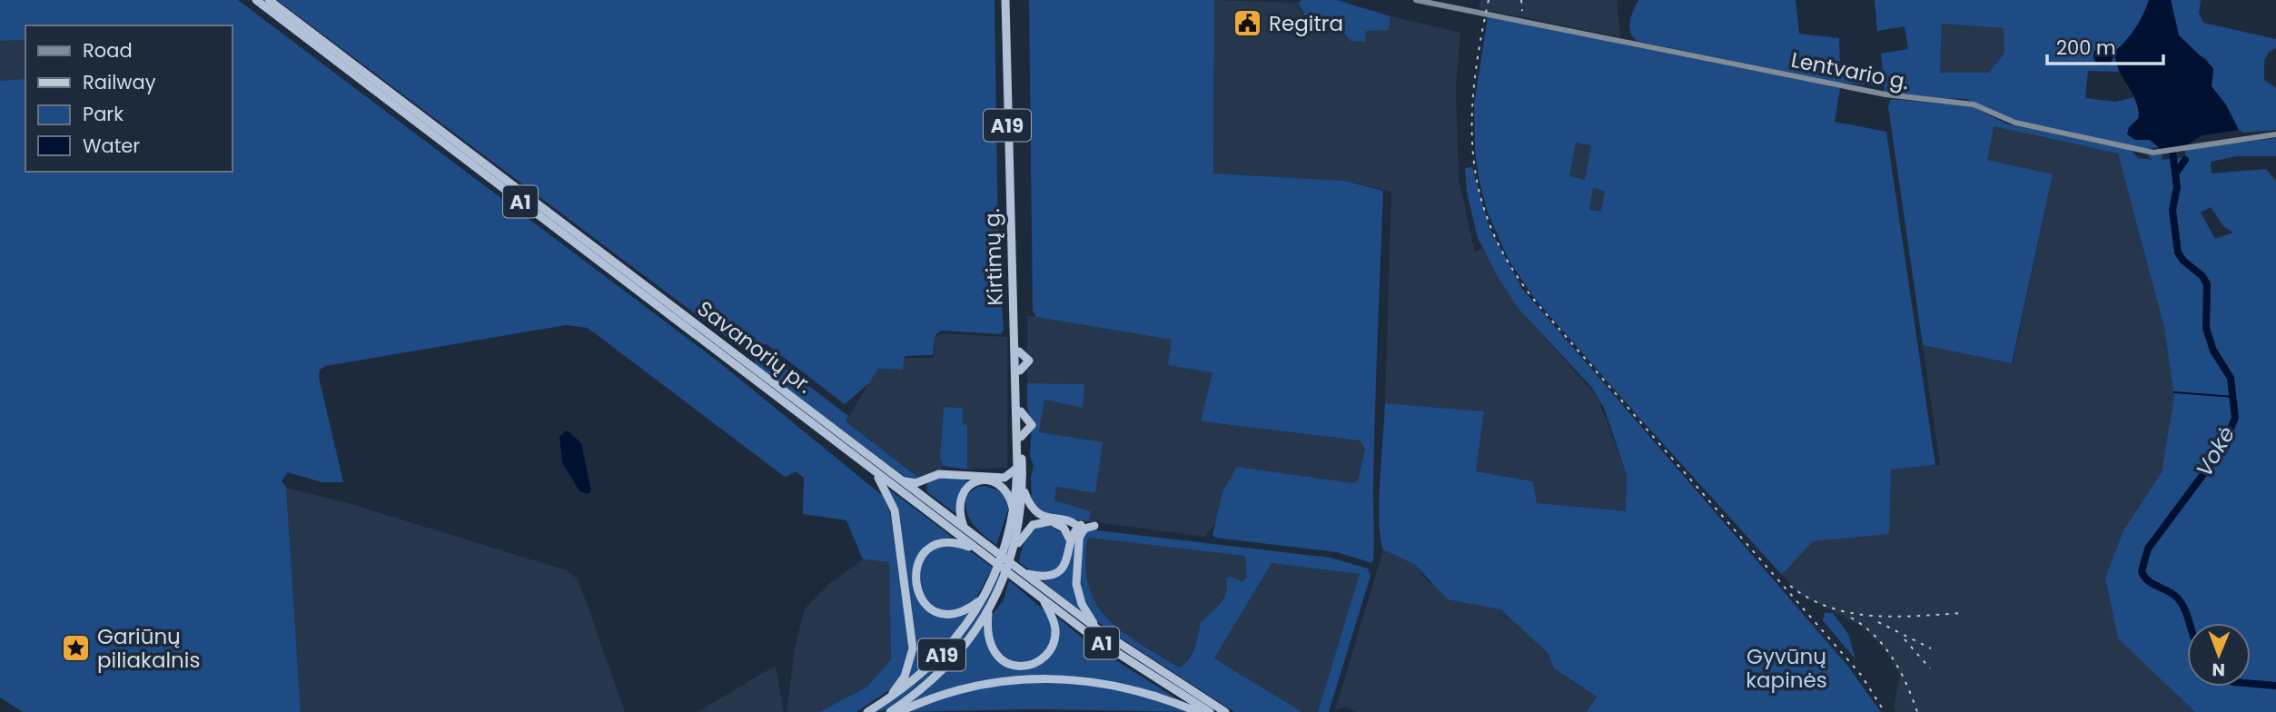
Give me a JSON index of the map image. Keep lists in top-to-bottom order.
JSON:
{
  "streets": {
    "highway": [
      "A19",
      "A1",
      "Kirtimų g.",
      "Savanorių pr."
    ],
    "main road": ["Lentvario g."]
  },
  "crossings": [
    ["A19", "Kirtimų g."]
  ],
  "water": ["Vokė"],
  "parks": ["Gyvūnų kapinės"],
  "places": {
    "public building": ["Regitra"],
    "place": ["Gariūnų piliakalnis"]
  },
  "legend": [
    "Road",
    "Railway",
    "Park",
    "Water"
  ],
  "scale_bar": "200 m",
  "north": "bottom"
}
